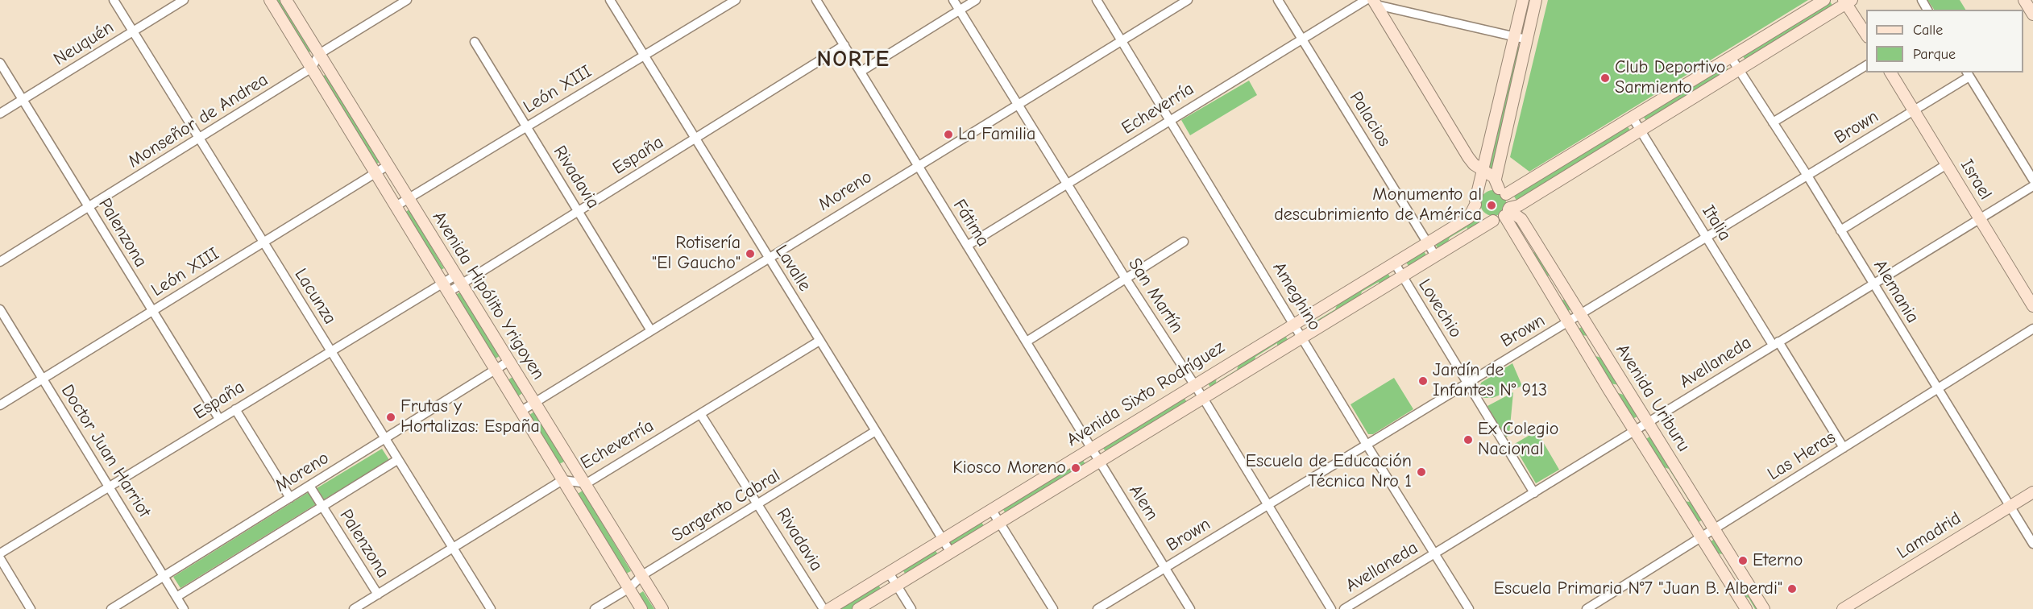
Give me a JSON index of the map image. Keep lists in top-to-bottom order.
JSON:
{
  "streets": {
    "main road": [
      "Israel",
      "Avenida Hipólito Yrigoyen",
      "Avenida Sixto Rodríguez",
      "Avenida Uriburu",
      "Lamadrid"
    ],
    "street": [
      "Neuquén",
      "León XIII",
      "Echeverría",
      "Palacios",
      "Monseñor de Andrea",
      "Brown",
      "España",
      "Rivadavia",
      "Moreno",
      "Fátima",
      "Italia",
      "Palenzona",
      "Lavalle",
      "Alemania",
      "San Martín",
      "Lacunza",
      "Ameghino",
      "Lovechio",
      "Avellaneda",
      "Doctor Juan Harriot",
      "Las Heras",
      "Alem",
      "Sargento Cabral"
    ]
  },
  "crossings": [
    ["Neuquén", "Palenzona"],
    ["Neuquén", "Lacunza"],
    ["León XIII", "Rivadavia"],
    ["León XIII", "Palenzona"],
    ["León XIII", "Lavalle"],
    ["León XIII", "Avenida Hipólito Yrigoyen"],
    ["León XIII", "Lacunza"],
    ["León XIII", "Doctor Juan Harriot"],
    ["Echeverría", "Palacios"],
    ["Echeverría", "Rivadavia"],
    ["Echeverría", "Fátima"],
    ["Echeverría", "Palenzona"],
    ["Echeverría", "Lavalle"],
    ["Echeverría", "Avenida Hipólito Yrigoyen"],
    ["Echeverría", "San Martín"],
    ["Echeverría", "Lacunza"],
    ["Echeverría", "Ameghino"],
    ["Palacios", "Avenida Sixto Rodríguez"],
    ["Monseñor de Andrea", "Palenzona"],
    ["Monseñor de Andrea", "Avenida Hipólito Yrigoyen"],
    ["Monseñor de Andrea", "Lacunza"],
    ["Brown", "Israel"],
    ["Brown", "Italia"],
    ["Brown", "Alemania"],
    ["Brown", "San Martín"],
    ["Brown", "Ameghino"],
    ["Brown", "Lovechio"],
    ["Brown", "Avenida Uriburu"],
    ["Brown", "Alem"],
    ["España", "Rivadavia"],
    ["España", "Fátima"],
    ["España", "Palenzona"],
    ["España", "Lavalle"],
    ["España", "Avenida Hipólito Yrigoyen"],
    ["España", "Lacunza"],
    ["España", "Doctor Juan Harriot"],
    ["Rivadavia", "Moreno"],
    ["Rivadavia", "Sargento Cabral"],
    ["Israel", "Avellaneda"],
    ["Moreno", "Fátima"],
    ["Moreno", "Palenzona"],
    ["Moreno", "Lavalle"],
    ["Moreno", "Avenida Hipólito Yrigoyen"],
    ["Moreno", "San Martín"],
    ["Moreno", "Lacunza"],
    ["Moreno", "Ameghino"],
    ["Moreno", "Doctor Juan Harriot"],
    ["Fátima", "Avenida Sixto Rodríguez"],
    ["Fátima", "Alem"],
    ["Italia", "Avellaneda"],
    ["Italia", "Las Heras"],
    ["Lavalle", "Avenida Sixto Rodríguez"],
    ["Lavalle", "Sargento Cabral"],
    ["Alemania", "Avellaneda"],
    ["Alemania", "Las Heras"],
    ["Alemania", "Lamadrid"],
    ["Avenida Hipólito Yrigoyen", "Sargento Cabral"],
    ["San Martín", "Avenida Sixto Rodríguez"],
    ["Ameghino", "Avellaneda"],
    ["Ameghino", "Avenida Sixto Rodríguez"],
    ["Lovechio", "Avellaneda"],
    ["Lovechio", "Avenida Sixto Rodríguez"],
    ["Avellaneda", "Avenida Uriburu"],
    ["Avenida Sixto Rodríguez", "Avenida Uriburu"],
    ["Avenida Sixto Rodríguez", "Alem"],
    ["Avenida Uriburu", "Las Heras"]
  ],
  "districts": ["NORTE"],
  "places": [
    "Club Deportivo Sarmiento",
    "La Familia",
    "Monumento al descubrimiento de América",
    "Rotisería \"El Gaucho\"",
    "Jardín de Infantes N° 913",
    "Frutas y Hortalizas: España",
    "Ex Colegio Nacional",
    "Kiosco Moreno",
    "Escuela de Educación Técnica Nro 1",
    "Eterno",
    "Escuela Primaria N°7 \"Juan B. Alberdi\""
  ],
  "legend": ["Calle", "Parque"]
}
